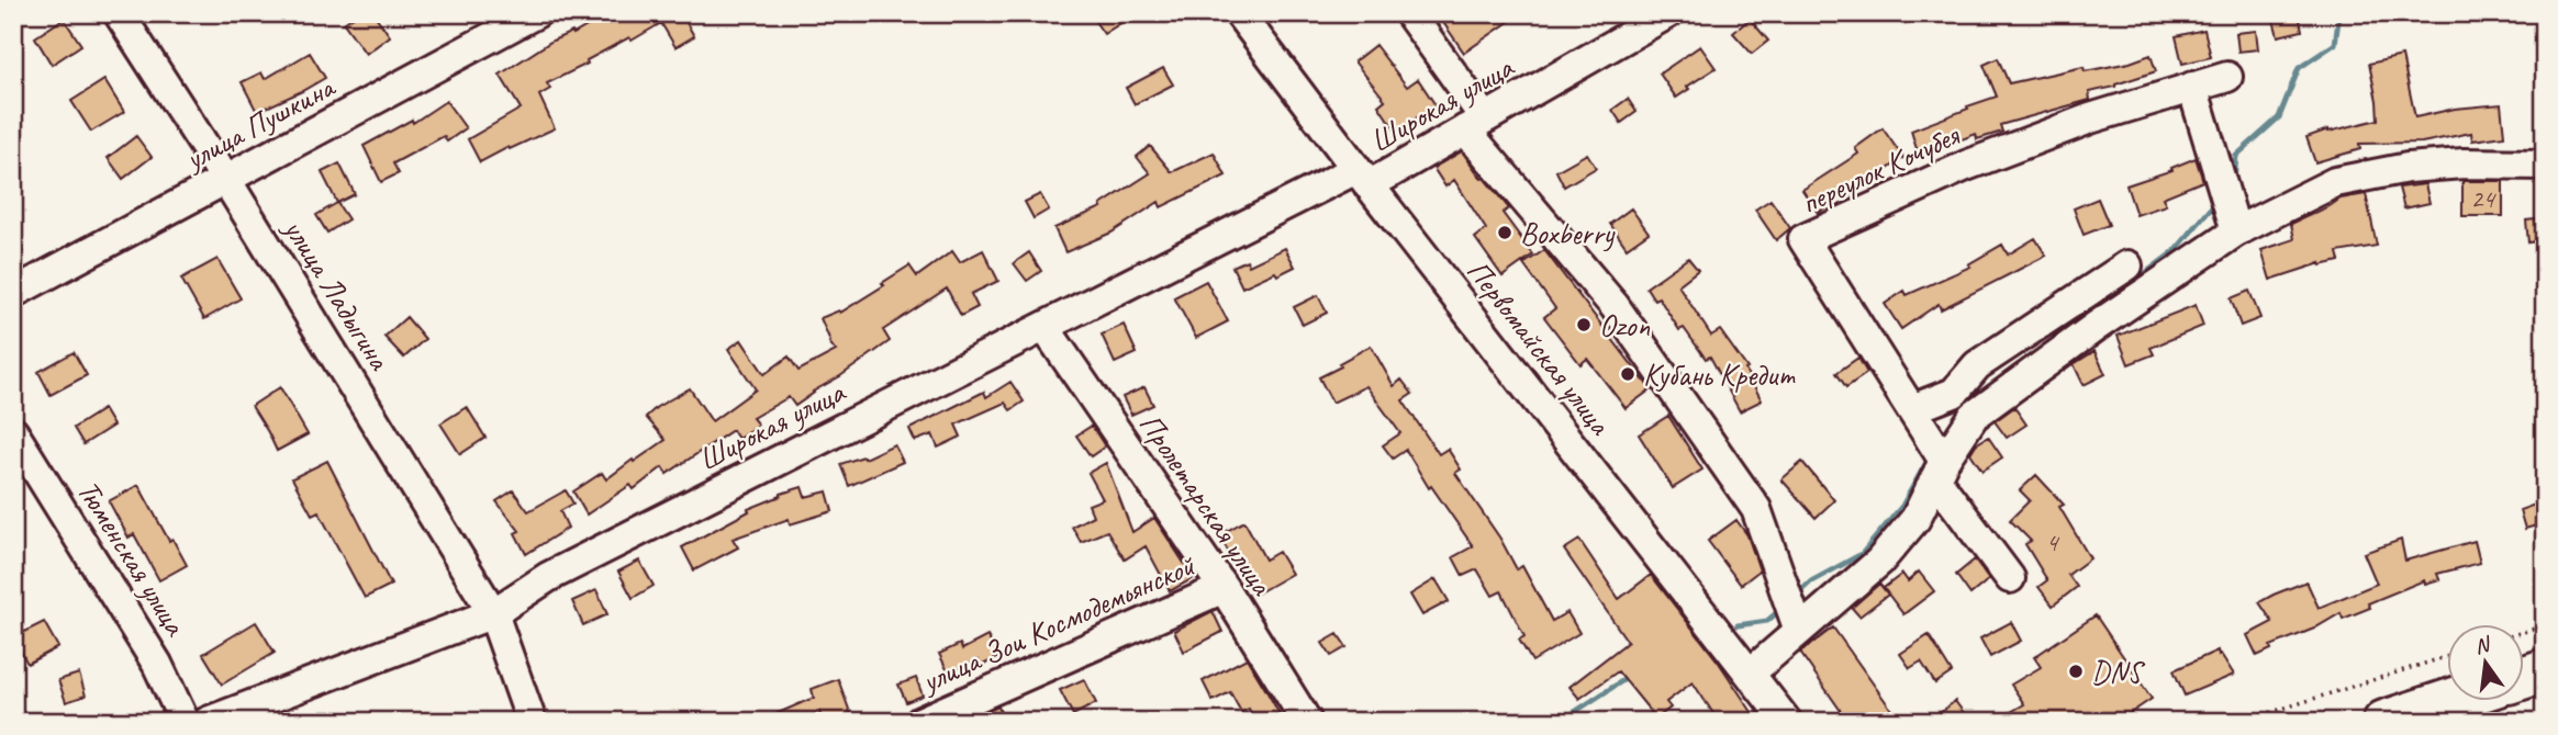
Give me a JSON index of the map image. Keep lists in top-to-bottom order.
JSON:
{
  "streets": {
    "street": [
      "Широкая улица",
      "улица Пушкина",
      "переулок Кочубея",
      "улица Ладыгина",
      "Первомайская улица",
      "Пролетарская улица",
      "Тюменская улица",
      "улица Зои Космодемьянской"
    ]
  },
  "crossings": [
    ["Широкая улица", "улица Ладыгина"],
    ["Широкая улица", "Первомайская улица"],
    ["Широкая улица", "Пролетарская улица"],
    ["улица Пушкина", "улица Ладыгина"],
    ["Пролетарская улица", "улица Зои Космодемьянской"]
  ],
  "places": [
    "Boxberry",
    "Ozon",
    "Кубань Кредит",
    "DNS"
  ],
  "house_numbers": ["24", "4"],
  "north": "top"
}
